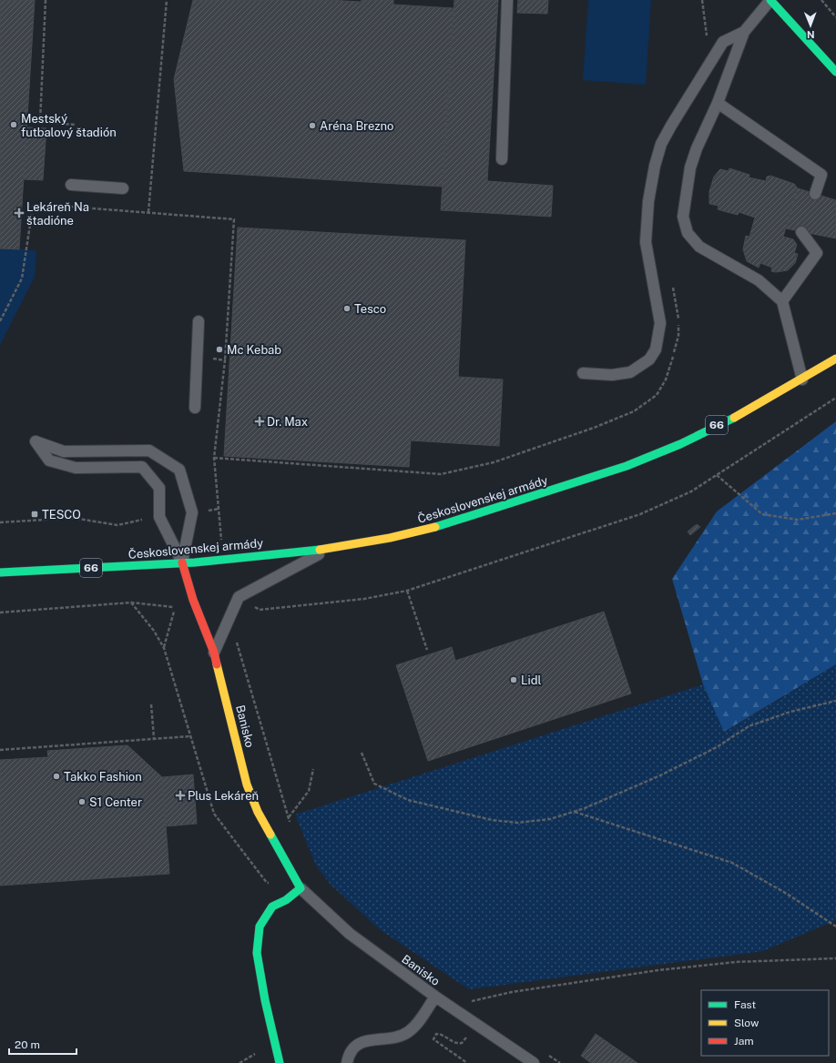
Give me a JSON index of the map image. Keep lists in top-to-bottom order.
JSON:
{
  "streets": {
    "main road": ["66", "Československej armády", "Banisko"]
  },
  "crossings": [
    ["Československej armády", "Banisko"]
  ],
  "places": {
    "other": [
      "Mestský futbalový štadión",
      "Aréna Brezno",
      "Tesco",
      "Mc Kebab",
      "Lidl",
      "Takko Fashion",
      "S1 Center"
    ],
    "health": ["Lekáreň Na štadióne", "Dr. Max", "Plus Lekáreň"],
    "transit": ["TESCO"]
  },
  "legend": ["Fast", "Slow", "Jam"],
  "scale_bar": "20 m",
  "north": "bottom"
}
